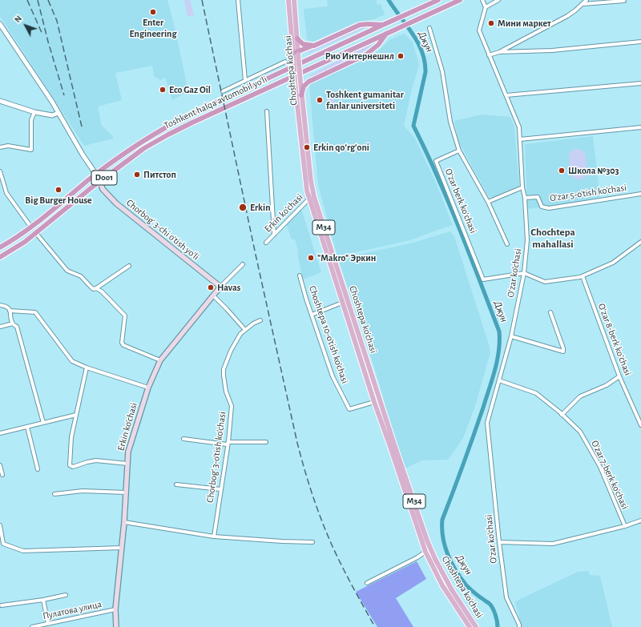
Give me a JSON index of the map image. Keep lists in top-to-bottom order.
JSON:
{
  "streets": {
    "highway": ["Toshkent halqa avtomobil yo'li", "D001"],
    "main road": [
      "Choshtepa ko'chasi",
      "Erkin ko'chasi",
      "M34",
      "Chorbog' 3-chi o'tish yo'li"
    ],
    "street": [
      "O'zar 5-o'tish ko'chasi",
      "Oʻzar berk koʻchasi",
      "O'zar ko'chasi",
      "Choshtepa 10-o'tish ko'chasi",
      "Oʻzar 8-berk koʻchasi",
      "Chorbog' 3-o'tish ko'chasi",
      "O'zar 7-berk ko'chasi",
      "Пулатова улица"
    ]
  },
  "crossings": [
    ["Choshtepa ko'chasi", "Erkin ko'chasi"],
    ["Choshtepa ko'chasi", "Choshtepa 10-o'tish ko'chasi"],
    ["Toshkent halqa avtomobil yo'li", "Chorbog' 3-chi o'tish yo'li"],
    ["O'zar 5-o'tish ko'chasi", "O'zar ko'chasi"],
    ["Oʻzar berk koʻchasi", "O'zar ko'chasi"],
    ["Erkin ko'chasi", "Chorbog' 3-chi o'tish yo'li"],
    ["Erkin ko'chasi", "Пулатова улица"],
    ["O'zar ko'chasi", "O'zar 7-berk ko'chasi"]
  ],
  "districts": ["Chochtepa mahallasi"],
  "water": ["Джун"],
  "places": [
    "Enter Engineering",
    "Мини маркет",
    "Рио Интернешнл",
    "Eco Gaz Oil",
    "Toshkent gumanitar fanlar universiteti",
    "Erkin qoʻrgʻoni",
    "Школа №303",
    "Питстоп",
    "Big Burger House",
    "Erkin",
    "\"Makro\" Эркин",
    "Havas"
  ],
  "north": "top left"
}
